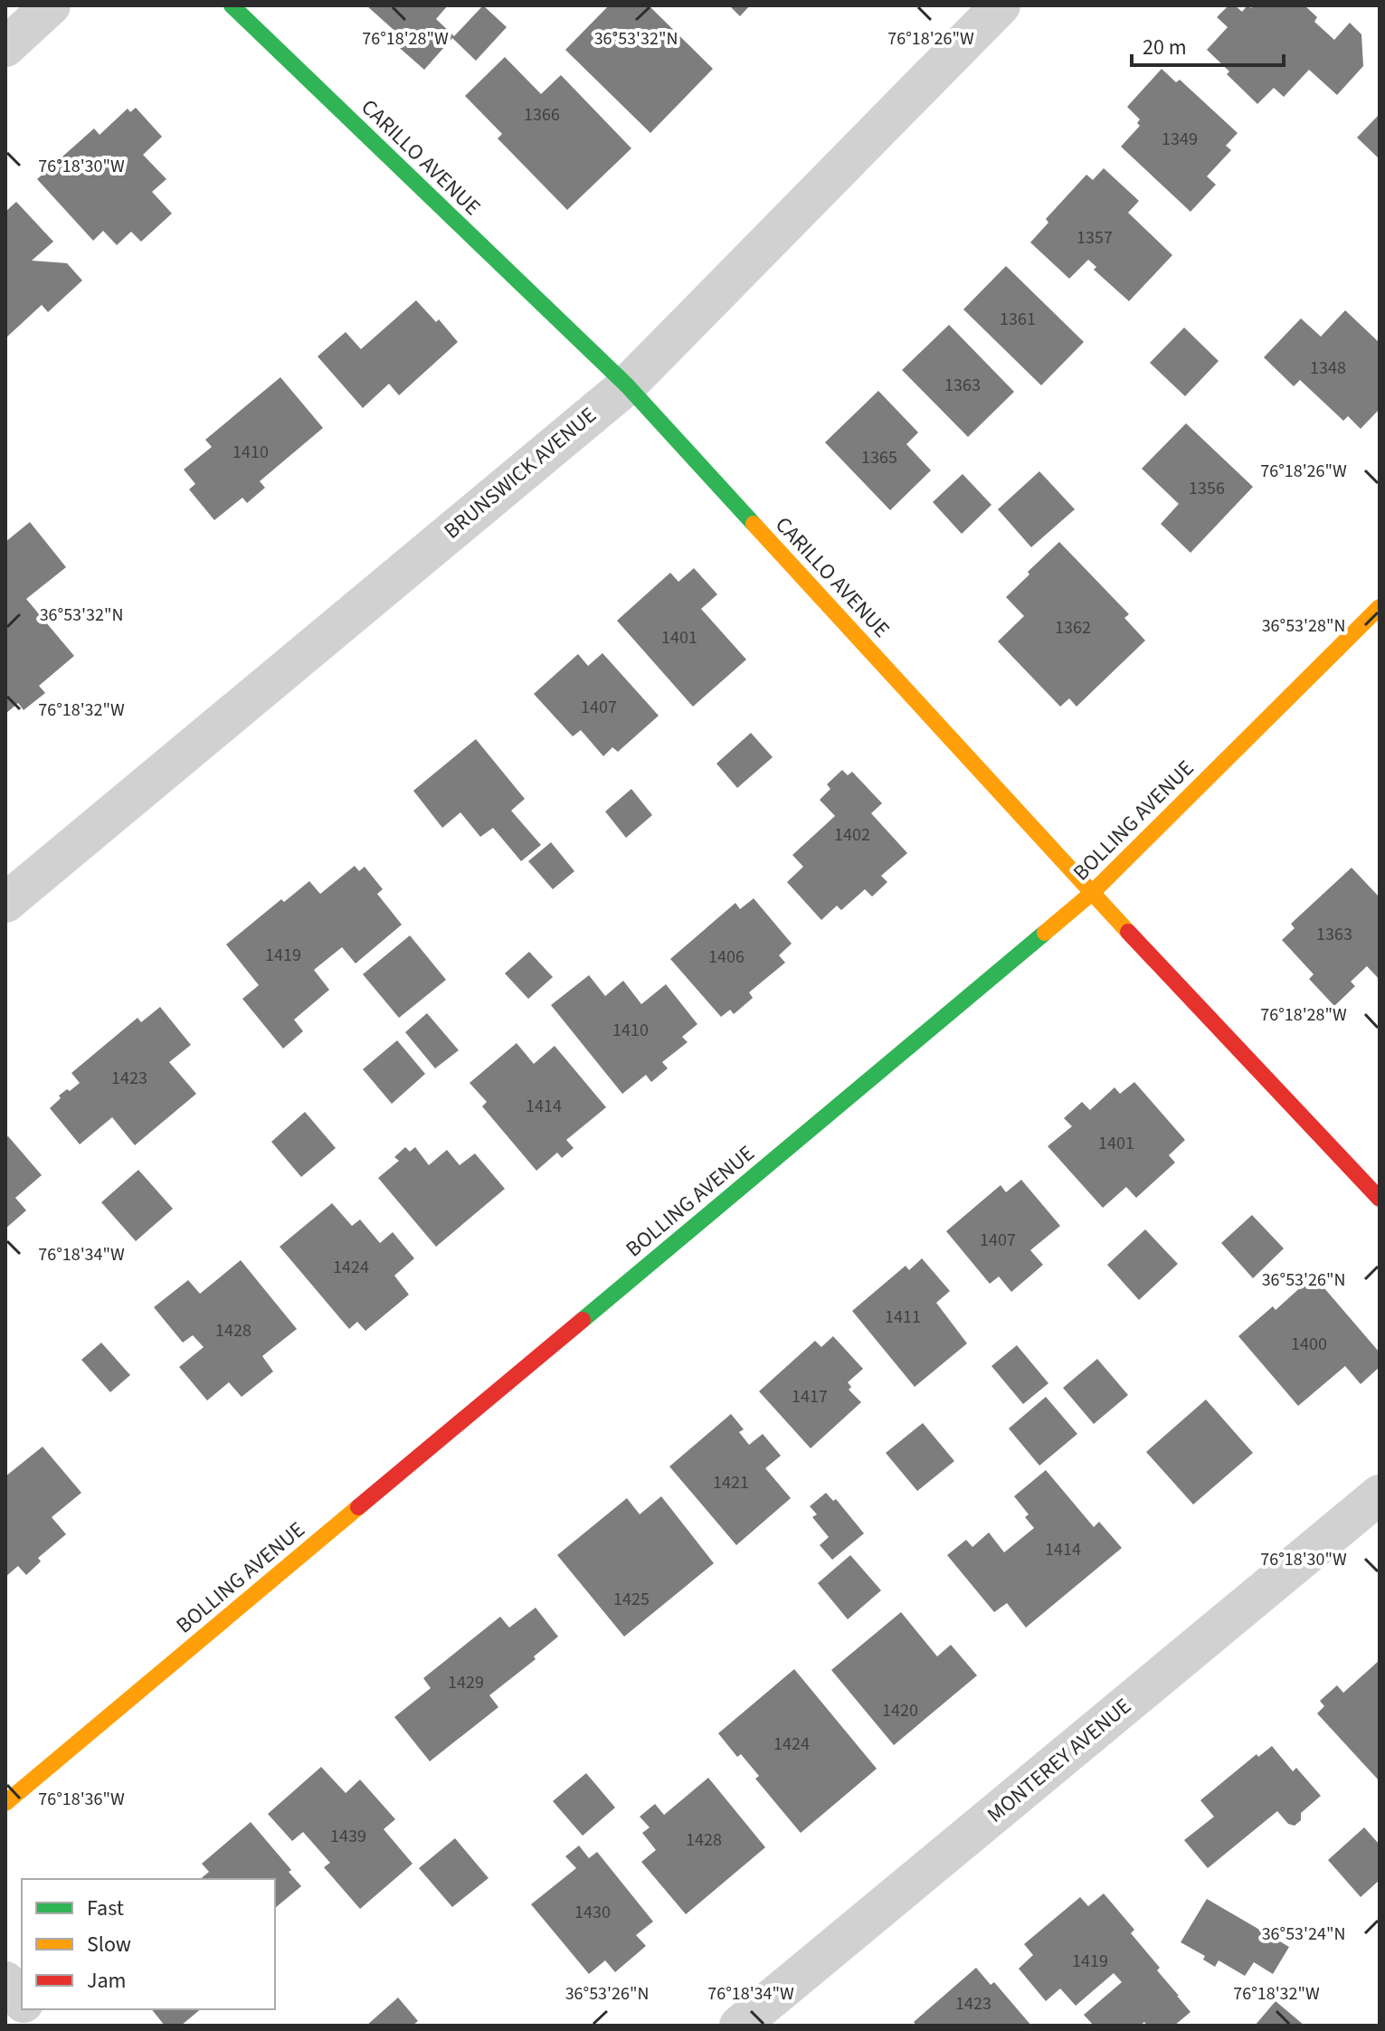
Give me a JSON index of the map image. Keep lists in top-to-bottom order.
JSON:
{
  "streets": {
    "street": [
      "CARILLO AVENUE",
      "BRUNSWICK AVENUE",
      "BOLLING AVENUE",
      "MONTEREY AVENUE"
    ]
  },
  "crossings": [
    ["CARILLO AVENUE", "BRUNSWICK AVENUE"],
    ["CARILLO AVENUE", "BOLLING AVENUE"]
  ],
  "house_numbers": [
    "1366",
    "1349",
    "1357",
    "1361",
    "1348",
    "1363",
    "1410",
    "1365",
    "1356",
    "1362",
    "1401",
    "1407",
    "1402",
    "1363",
    "1419",
    "1406",
    "1410",
    "1423",
    "1414",
    "1401",
    "1407",
    "1424",
    "1411",
    "1428",
    "1400",
    "1417",
    "1421",
    "1414",
    "1425",
    "1429",
    "1420",
    "1424",
    "1439",
    "1428",
    "1430",
    "1419",
    "1423"
  ],
  "legend": ["Fast", "Slow", "Jam"],
  "scale_bar": "20 m",
  "coordinates": [
    "36°53'32\"N",
    "76°18'28\"W",
    "76°18'26\"W",
    "76°18'30\"W",
    "36°53'28\"N",
    "76°18'32\"W",
    "76°18'34\"W",
    "36°53'26\"N",
    "76°18'36\"W",
    "36°53'24\"N"
  ]
}
